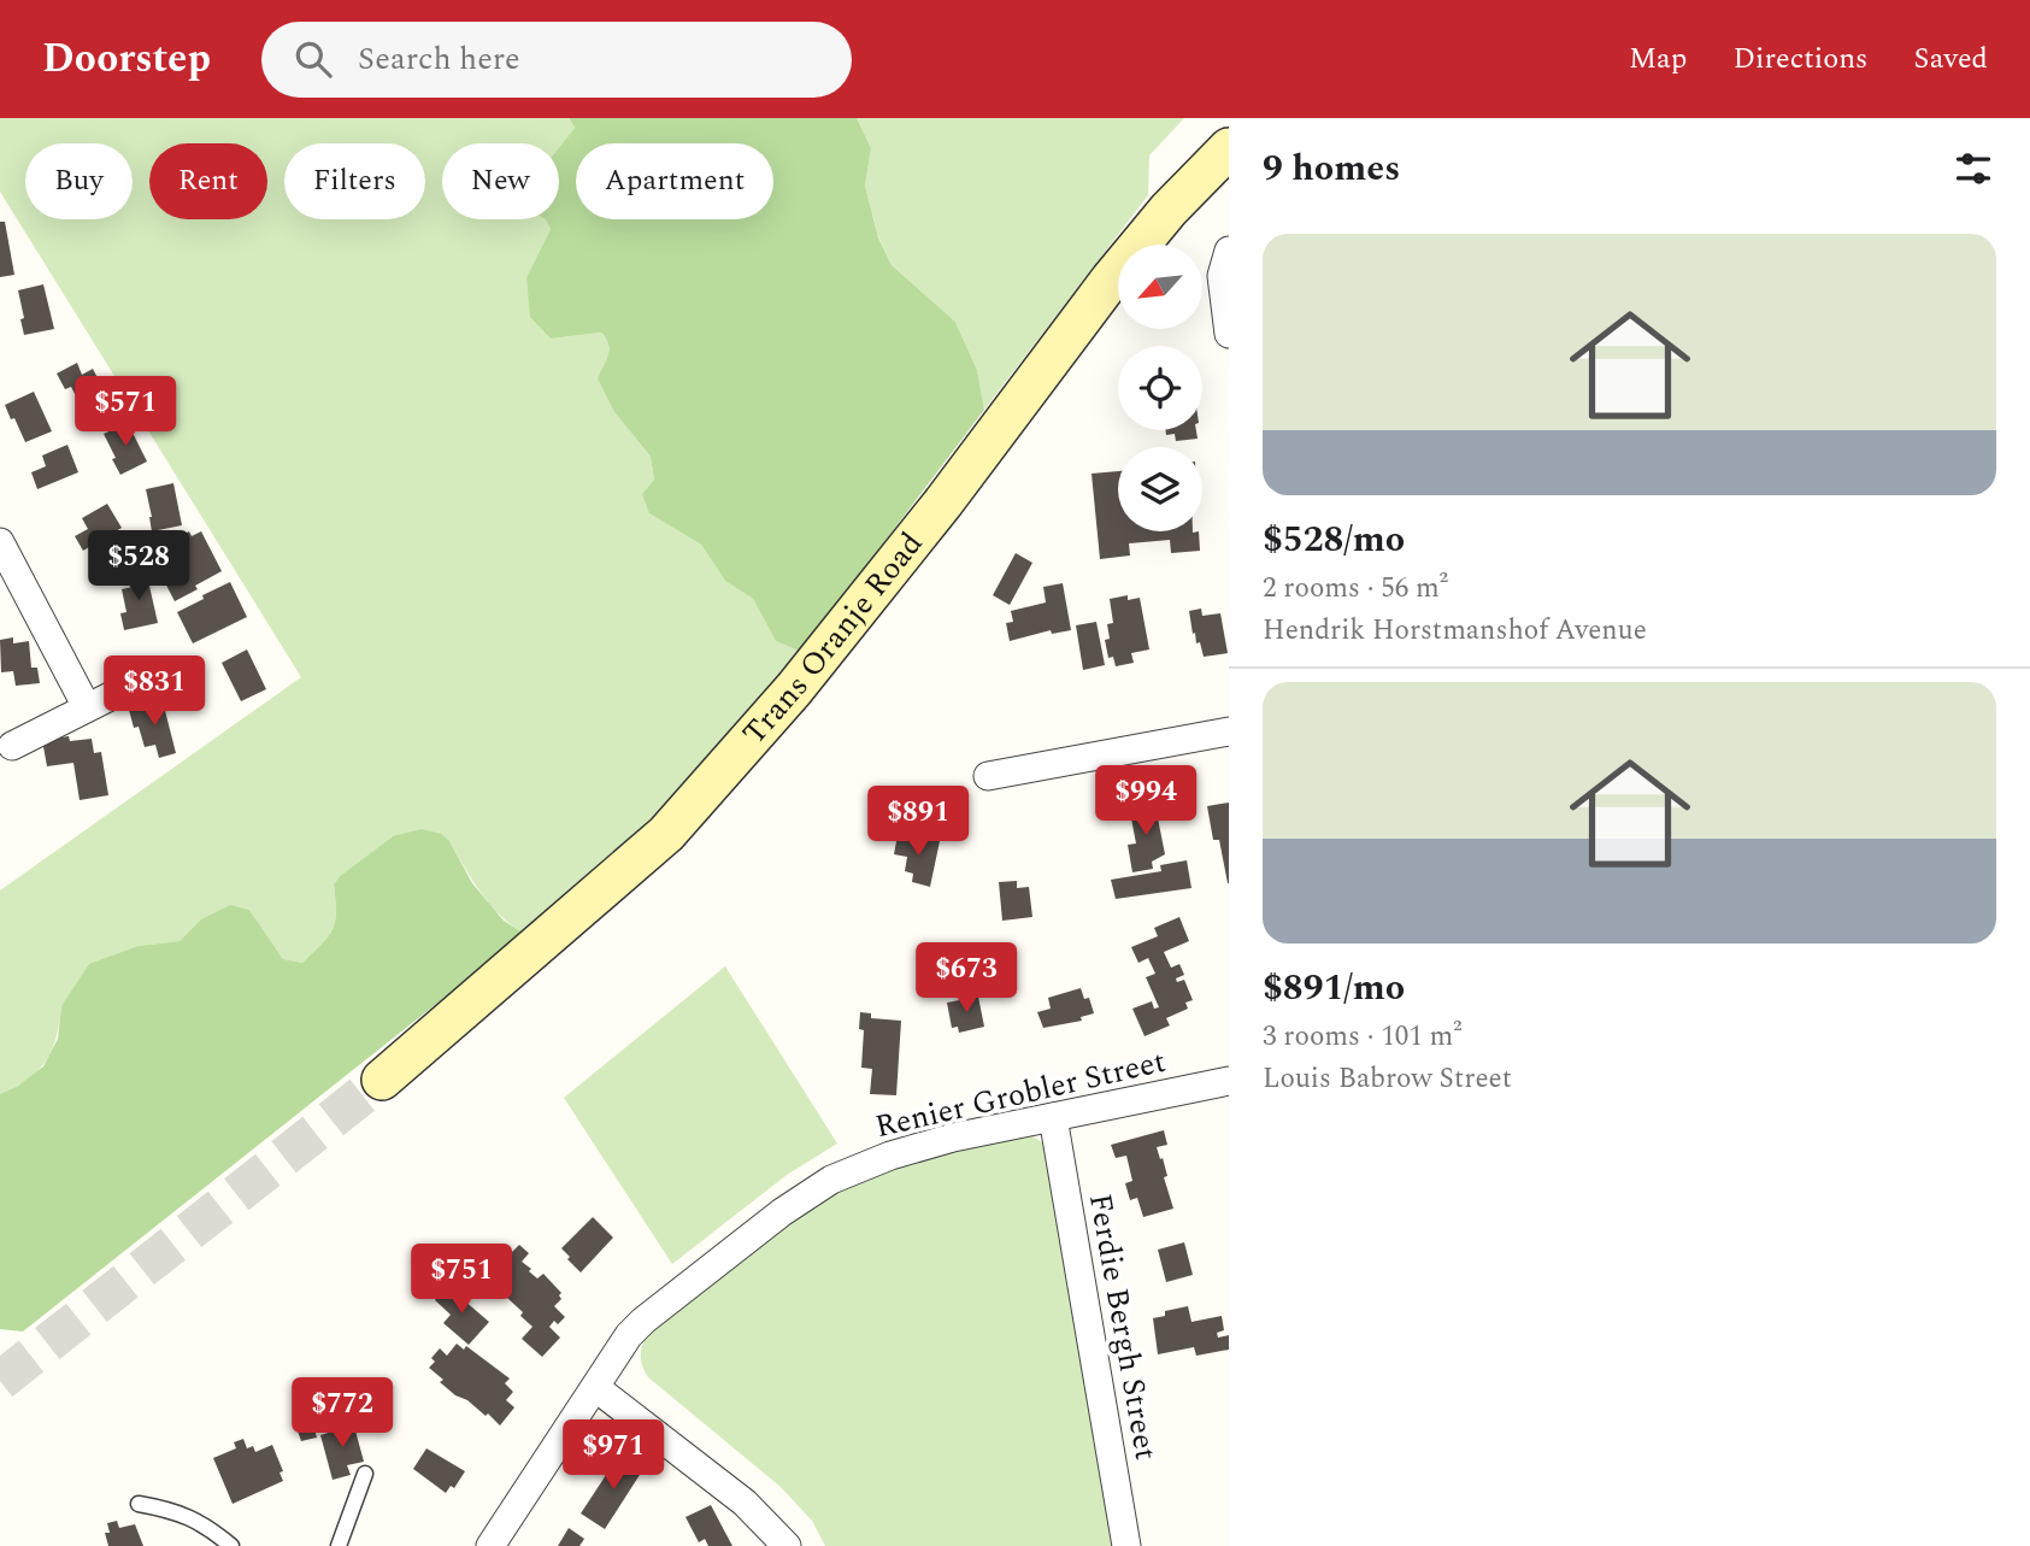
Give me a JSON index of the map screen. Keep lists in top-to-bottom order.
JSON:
{
  "streets": {
    "main road": ["Trans Oranje Road"],
    "street": ["Renier Grobler Street", "Ferdie Bergh Street"]
  },
  "crossings": [
    ["Renier Grobler Street", "Ferdie Bergh Street"]
  ],
  "north": "bottom left",
  "page": {
    "header": "Doorstep",
    "search": "Search here",
    "nav": ["Map", "Directions", "Saved"],
    "heading": "9 homes",
    "chip": [
      "Buy",
      "Rent",
      "Filters",
      "New",
      "Apartment"
    ],
    "list": [
      {
        "name": "$528/mo",
        "note": "2 rooms · 56 m² · Hendrik Horstmanshof Avenue"
      },
      {
        "name": "$891/mo",
        "note": "3 rooms · 101 m² · Louis Babrow Street"
      }
    ],
    "price": [
      "$571",
      "$528",
      "$831",
      "$994",
      "$891",
      "$673",
      "$751",
      "$772",
      "$971"
    ]
  }
}
